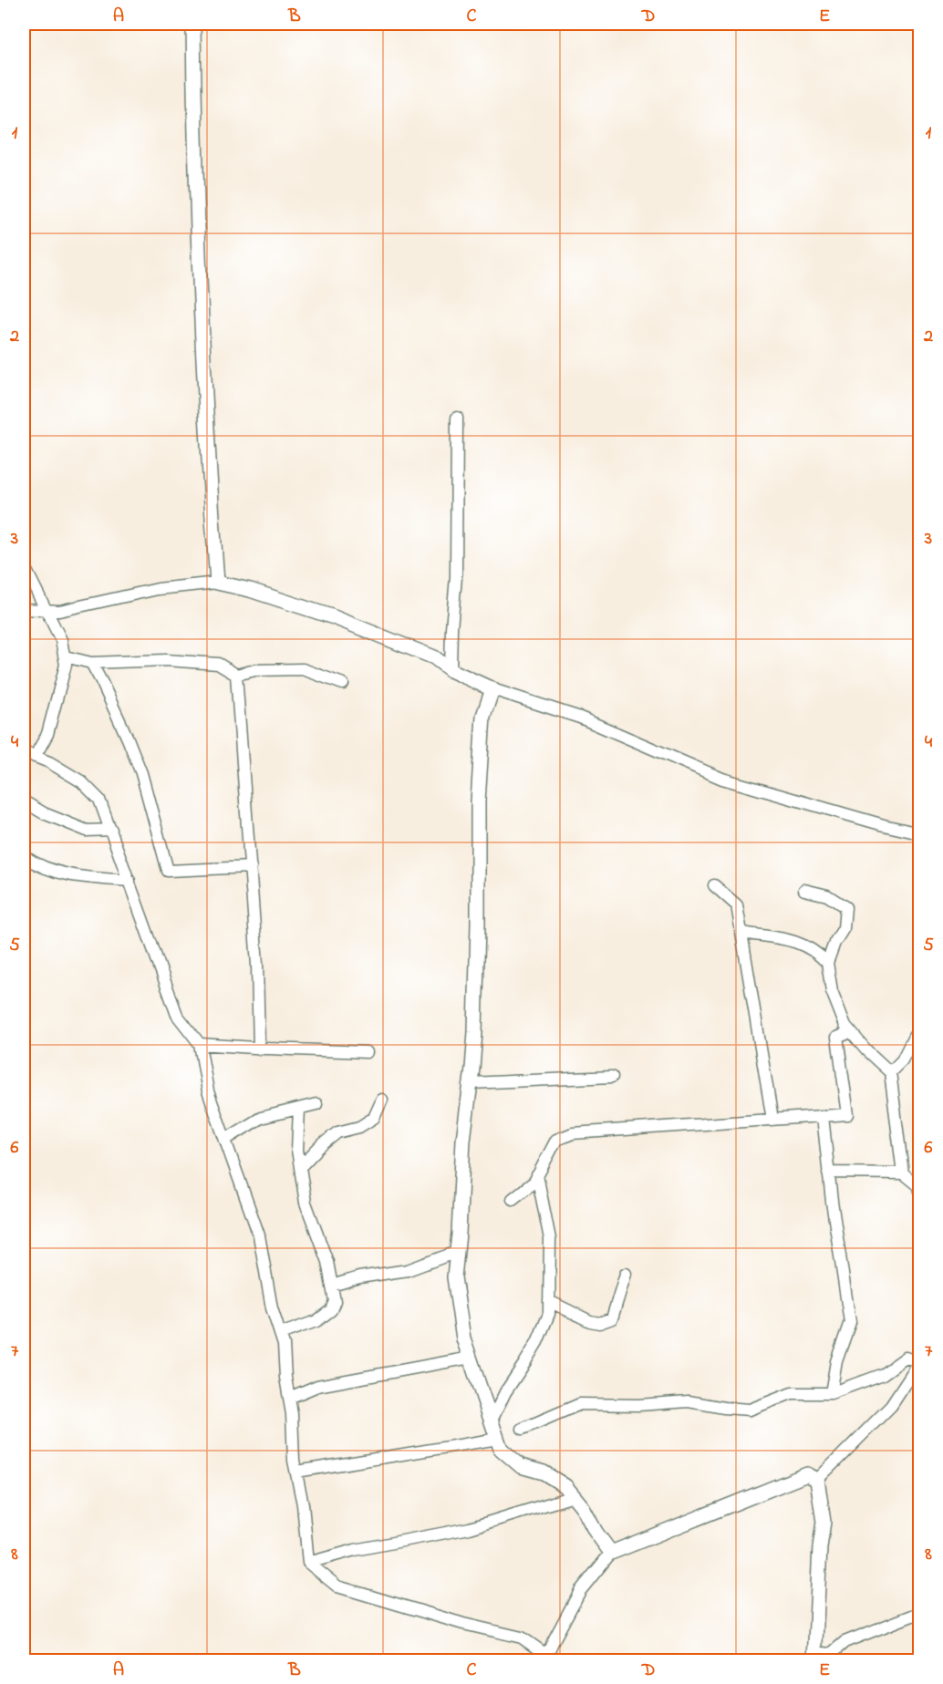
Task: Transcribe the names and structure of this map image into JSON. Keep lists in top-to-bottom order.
{
  "grid": {
    "columns": [
      "A",
      "B",
      "C",
      "D",
      "E"
    ],
    "rows": [
      "1",
      "2",
      "3",
      "4",
      "5",
      "6",
      "7",
      "8"
    ]
  }
}
